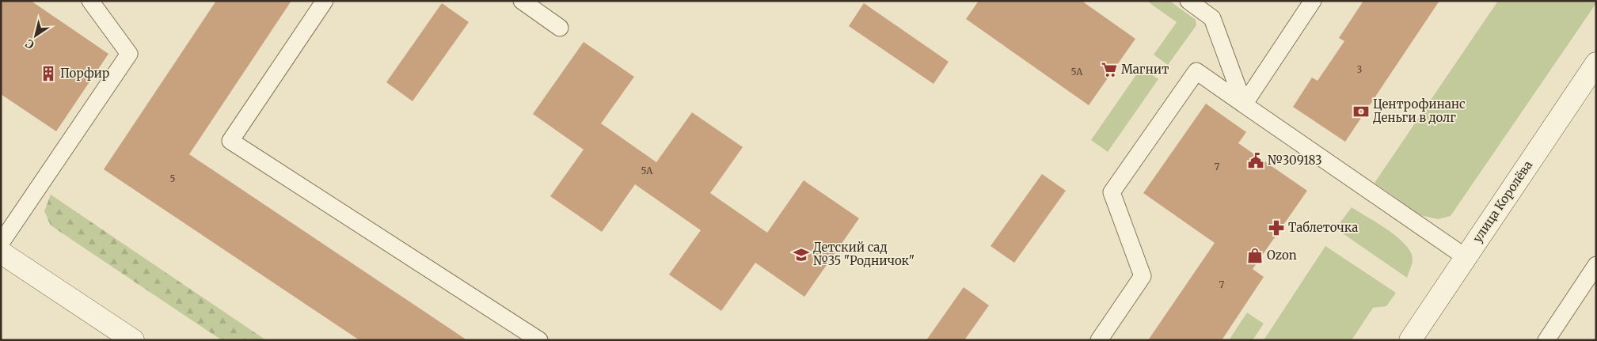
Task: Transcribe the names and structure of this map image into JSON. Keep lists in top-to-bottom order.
{
  "streets": {
    "main road": ["улица Королёва"]
  },
  "places": {
    "supermarket": ["Магнит"],
    "building": ["Порфир"],
    "bank": ["Центрофинанс Деньги в долг"],
    "public building": ["№309183"],
    "pharmacy": ["Таблеточка"],
    "school or university": ["Детский сад №35 \"Родничок\""],
    "shop": ["Ozon"]
  },
  "house_numbers": [
    "3",
    "5А",
    "7",
    "5А",
    "5",
    "7"
  ],
  "north": "bottom left"
}
